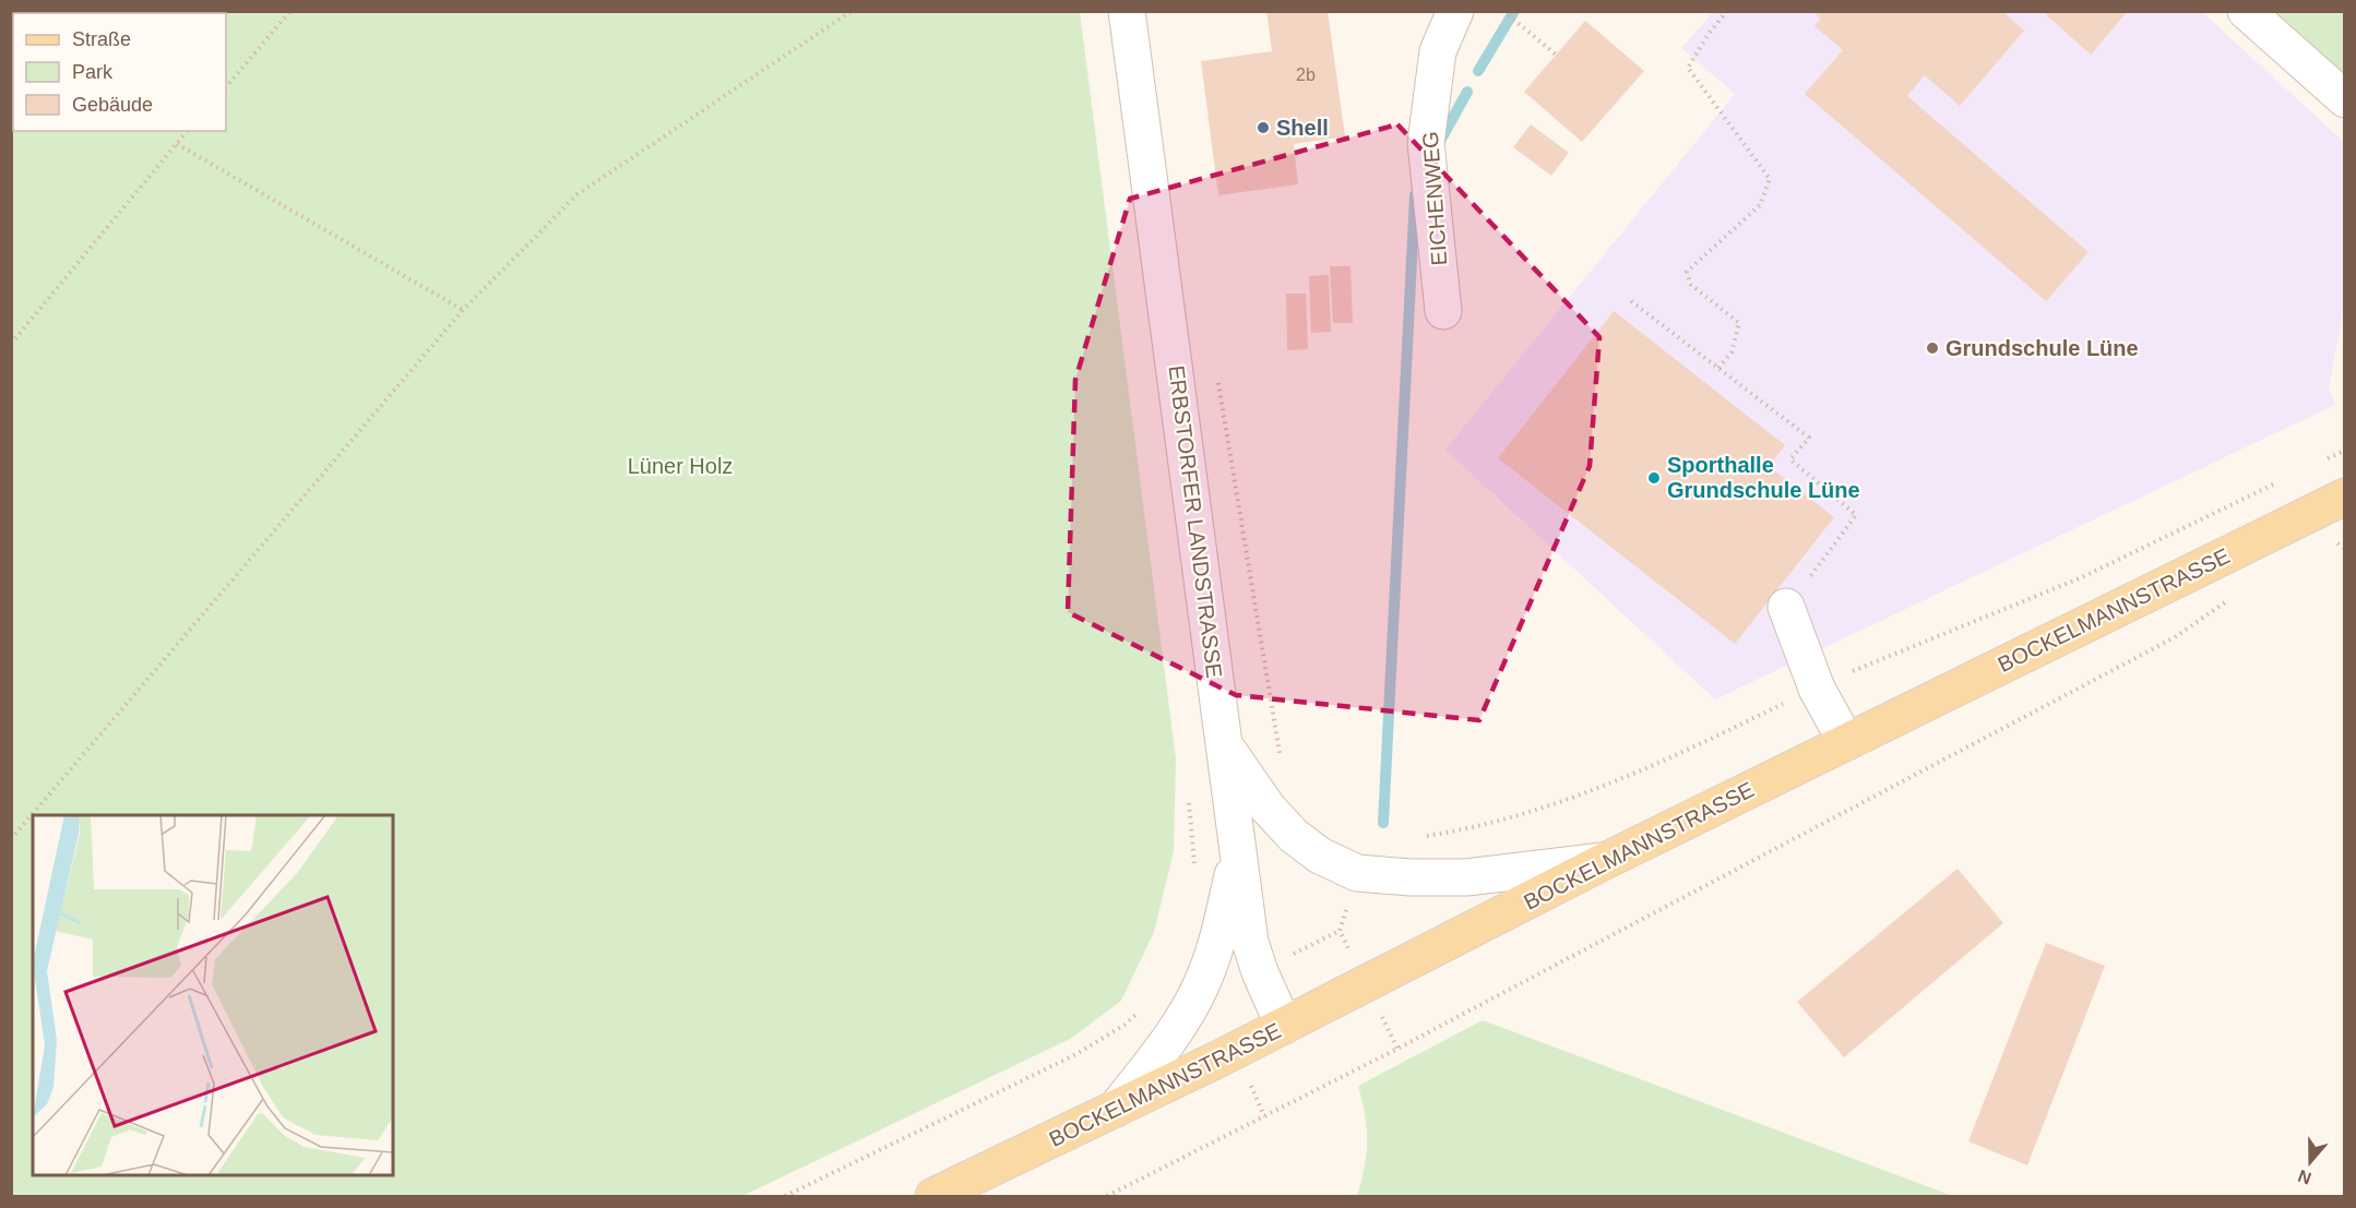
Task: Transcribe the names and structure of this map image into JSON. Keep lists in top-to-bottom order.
{
  "streets": {
    "main road": ["BOCKELMANNSTRASSE"],
    "street": ["EICHENWEG", "ERBSTORFER LANDSTRASSE"]
  },
  "crossings": [
    ["ERBSTORFER LANDSTRASSE", "BOCKELMANNSTRASSE"]
  ],
  "parks": ["Lüner Holz"],
  "places": ["Shell", "Grundschule Lüne", "Sporthalle Grundschule Lüne"],
  "house_numbers": ["2b"],
  "legend": ["Straße", "Park", "Gebäude"],
  "north": "bottom"
}
